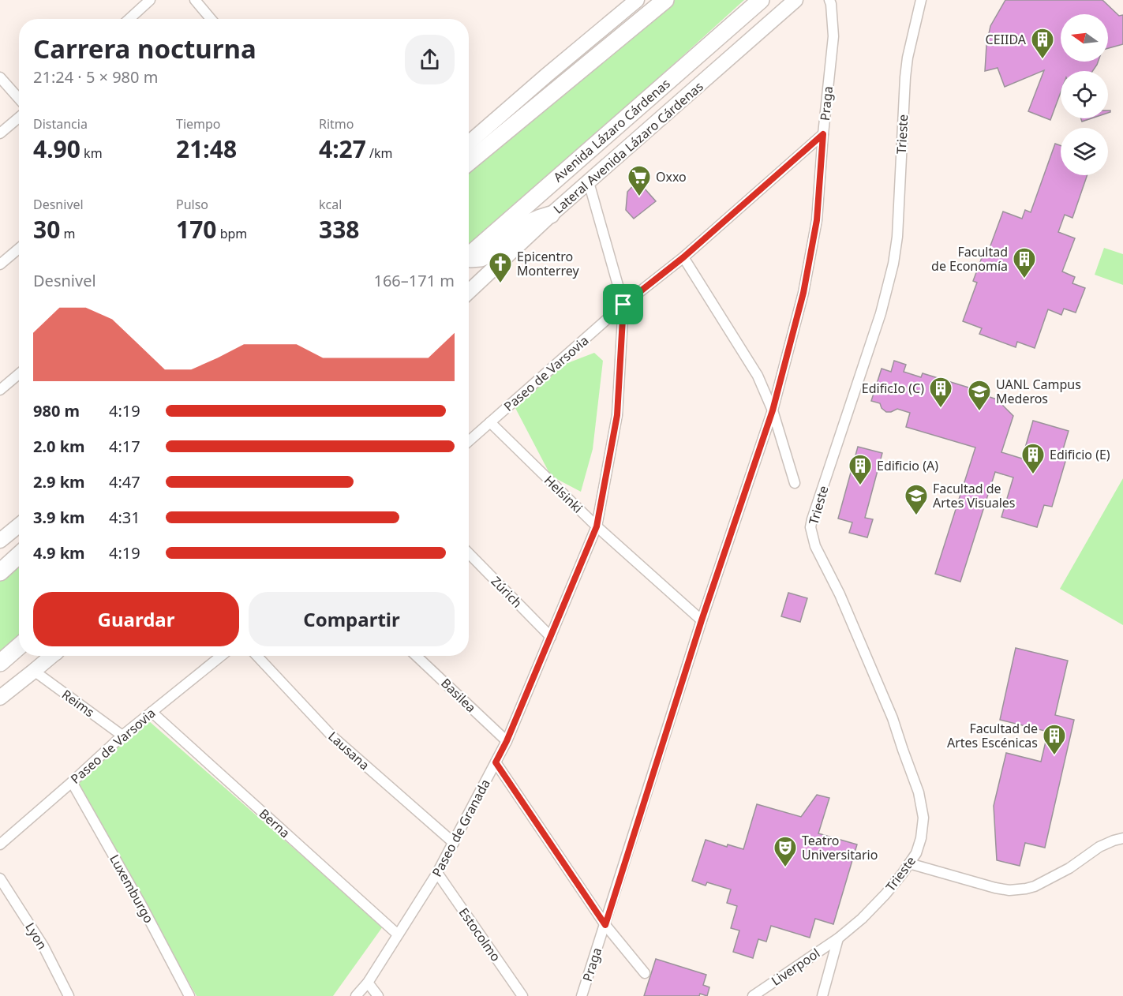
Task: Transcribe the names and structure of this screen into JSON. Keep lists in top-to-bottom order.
{
  "streets": {
    "highway": ["Avenida Lázaro Cárdenas"],
    "main road": ["Lateral Avenida Lázaro Cárdenas"],
    "street": [
      "Praga",
      "Trieste",
      "Paseo de Varsovia",
      "Helsinki",
      "Zúrich",
      "Basilea",
      "Reims",
      "Lausana",
      "Berna",
      "Paseo de Granada",
      "Luxemburgo",
      "Estocolmo",
      "Lyon",
      "Liverpool"
    ]
  },
  "crossings": [
    ["Praga", "Paseo de Varsovia"],
    ["Praga", "Helsinki"],
    ["Trieste", "Liverpool"],
    ["Lateral Avenida Lázaro Cárdenas", "Paseo de Granada"],
    ["Paseo de Varsovia", "Helsinki"],
    ["Paseo de Varsovia", "Reims"],
    ["Paseo de Varsovia", "Berna"],
    ["Paseo de Varsovia", "Paseo de Granada"],
    ["Paseo de Varsovia", "Luxemburgo"],
    ["Helsinki", "Paseo de Granada"],
    ["Zúrich", "Paseo de Granada"],
    ["Basilea", "Paseo de Granada"],
    ["Lausana", "Paseo de Granada"],
    ["Berna", "Paseo de Granada"],
    ["Paseo de Granada", "Estocolmo"]
  ],
  "places": {
    "building": [
      "CEIIDA",
      "Facultad de Economía",
      "EdificIo (C)",
      "Edificio (E)",
      "Edificio (A)",
      "Facultad de Artes Escénicas"
    ],
    "supermarket": ["Oxxo"],
    "church": ["Epicentro Monterrey"],
    "school or university": ["UANL Campus Mederos", "Facultad de Artes Visuales"],
    "theatre": ["Teatro Universitario"]
  },
  "north": "left",
  "page": {
    "heading": ["Carrera nocturna", "21:24 · 5 × 980 m"],
    "stats": [
      ["Distancia", "4.90 km"],
      ["Tiempo", "21:48"],
      ["Ritmo", "4:27 /km"],
      ["Desnivel", "30 m"],
      ["Pulso", "170 bpm"],
      ["kcal", "338"]
    ],
    "chart": ["Desnivel", "166–171 m"],
    "list": [
      {
        "name": "980 m",
        "note": "4:19"
      },
      {
        "name": "2.0 km",
        "note": "4:17"
      },
      {
        "name": "2.9 km",
        "note": "4:47"
      },
      {
        "name": "3.9 km",
        "note": "4:31"
      },
      {
        "name": "4.9 km",
        "note": "4:19"
      }
    ],
    "buttons": ["Guardar", "Compartir"]
  }
}
